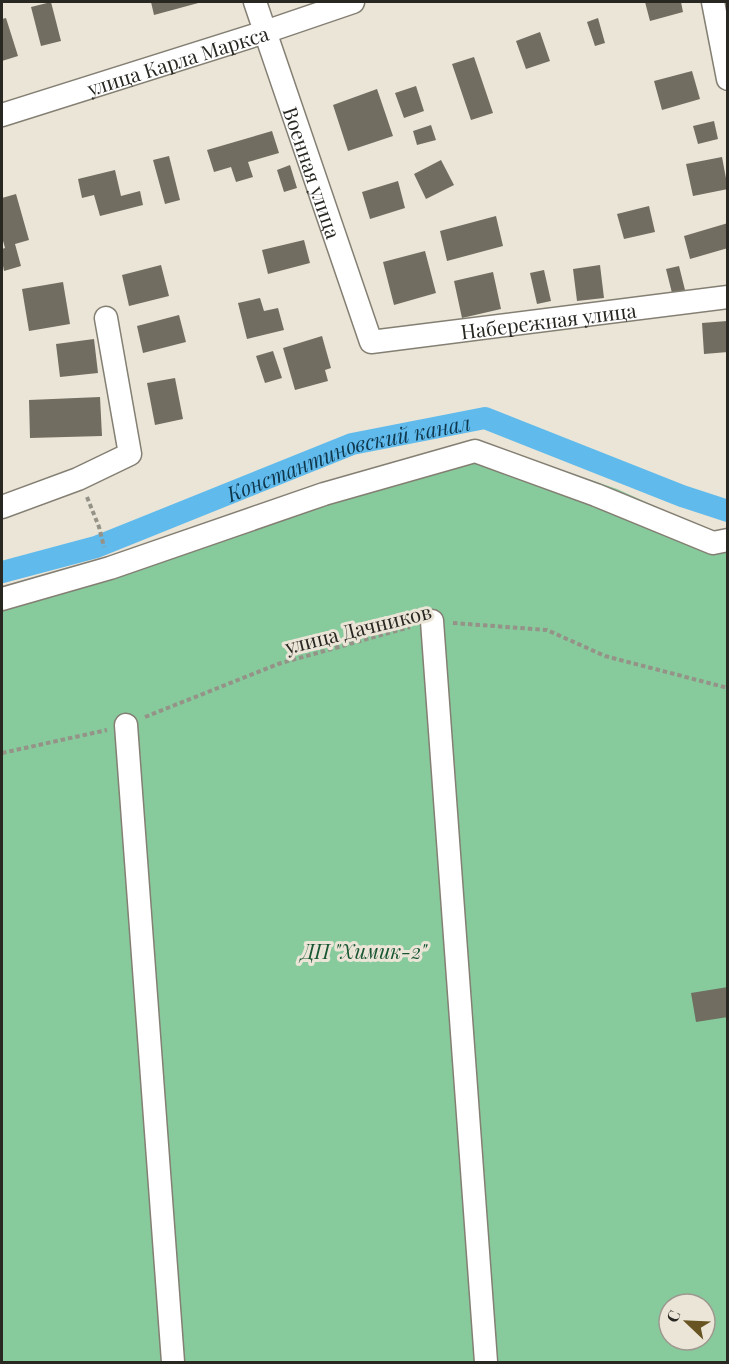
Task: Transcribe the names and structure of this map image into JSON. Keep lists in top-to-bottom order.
{
  "streets": {
    "street": ["улица Карла Маркса", "Военная улица", "Набережная улица"],
    "path": ["улица Дачников"]
  },
  "crossings": [
    ["улица Карла Маркса", "Военная улица"],
    ["Военная улица", "Набережная улица"]
  ],
  "water": ["Константиновский канал"],
  "parks": ["ДП \"Химик-2\""],
  "north": "top left"
}
